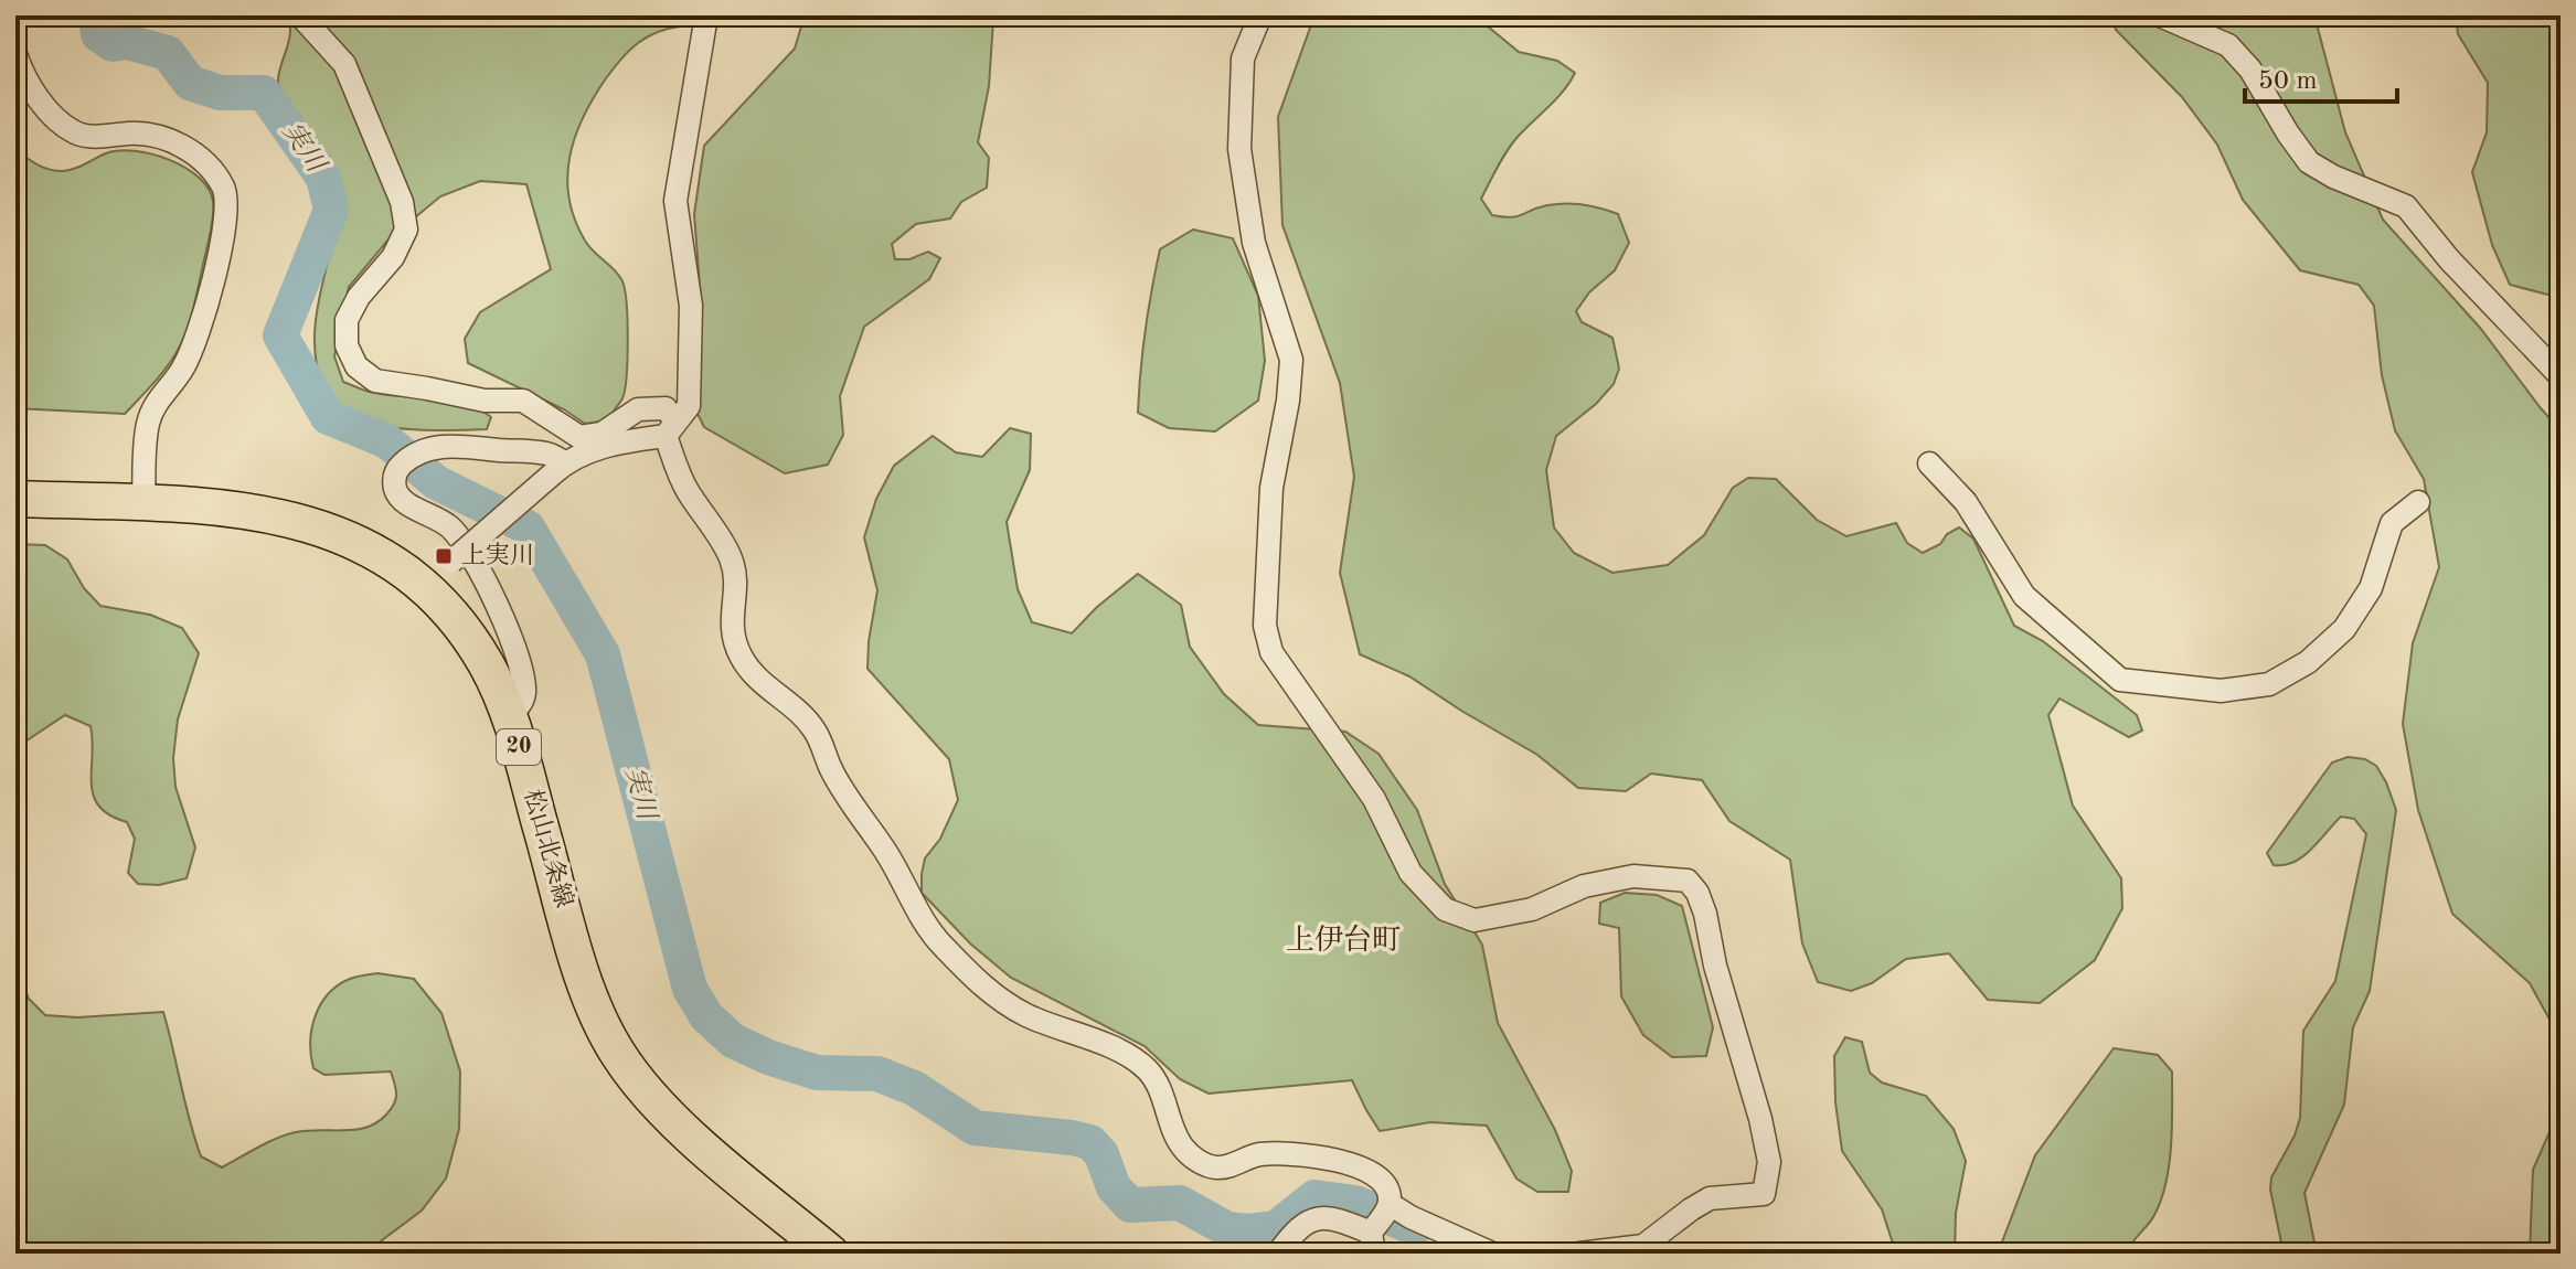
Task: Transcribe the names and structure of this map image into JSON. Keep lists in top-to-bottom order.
{
  "streets": {
    "main road": ["20", "松山北条線"]
  },
  "districts": ["上伊台町"],
  "water": ["実川"],
  "places": {
    "transit": ["上実川"]
  },
  "scale_bar": "50 m"
}
